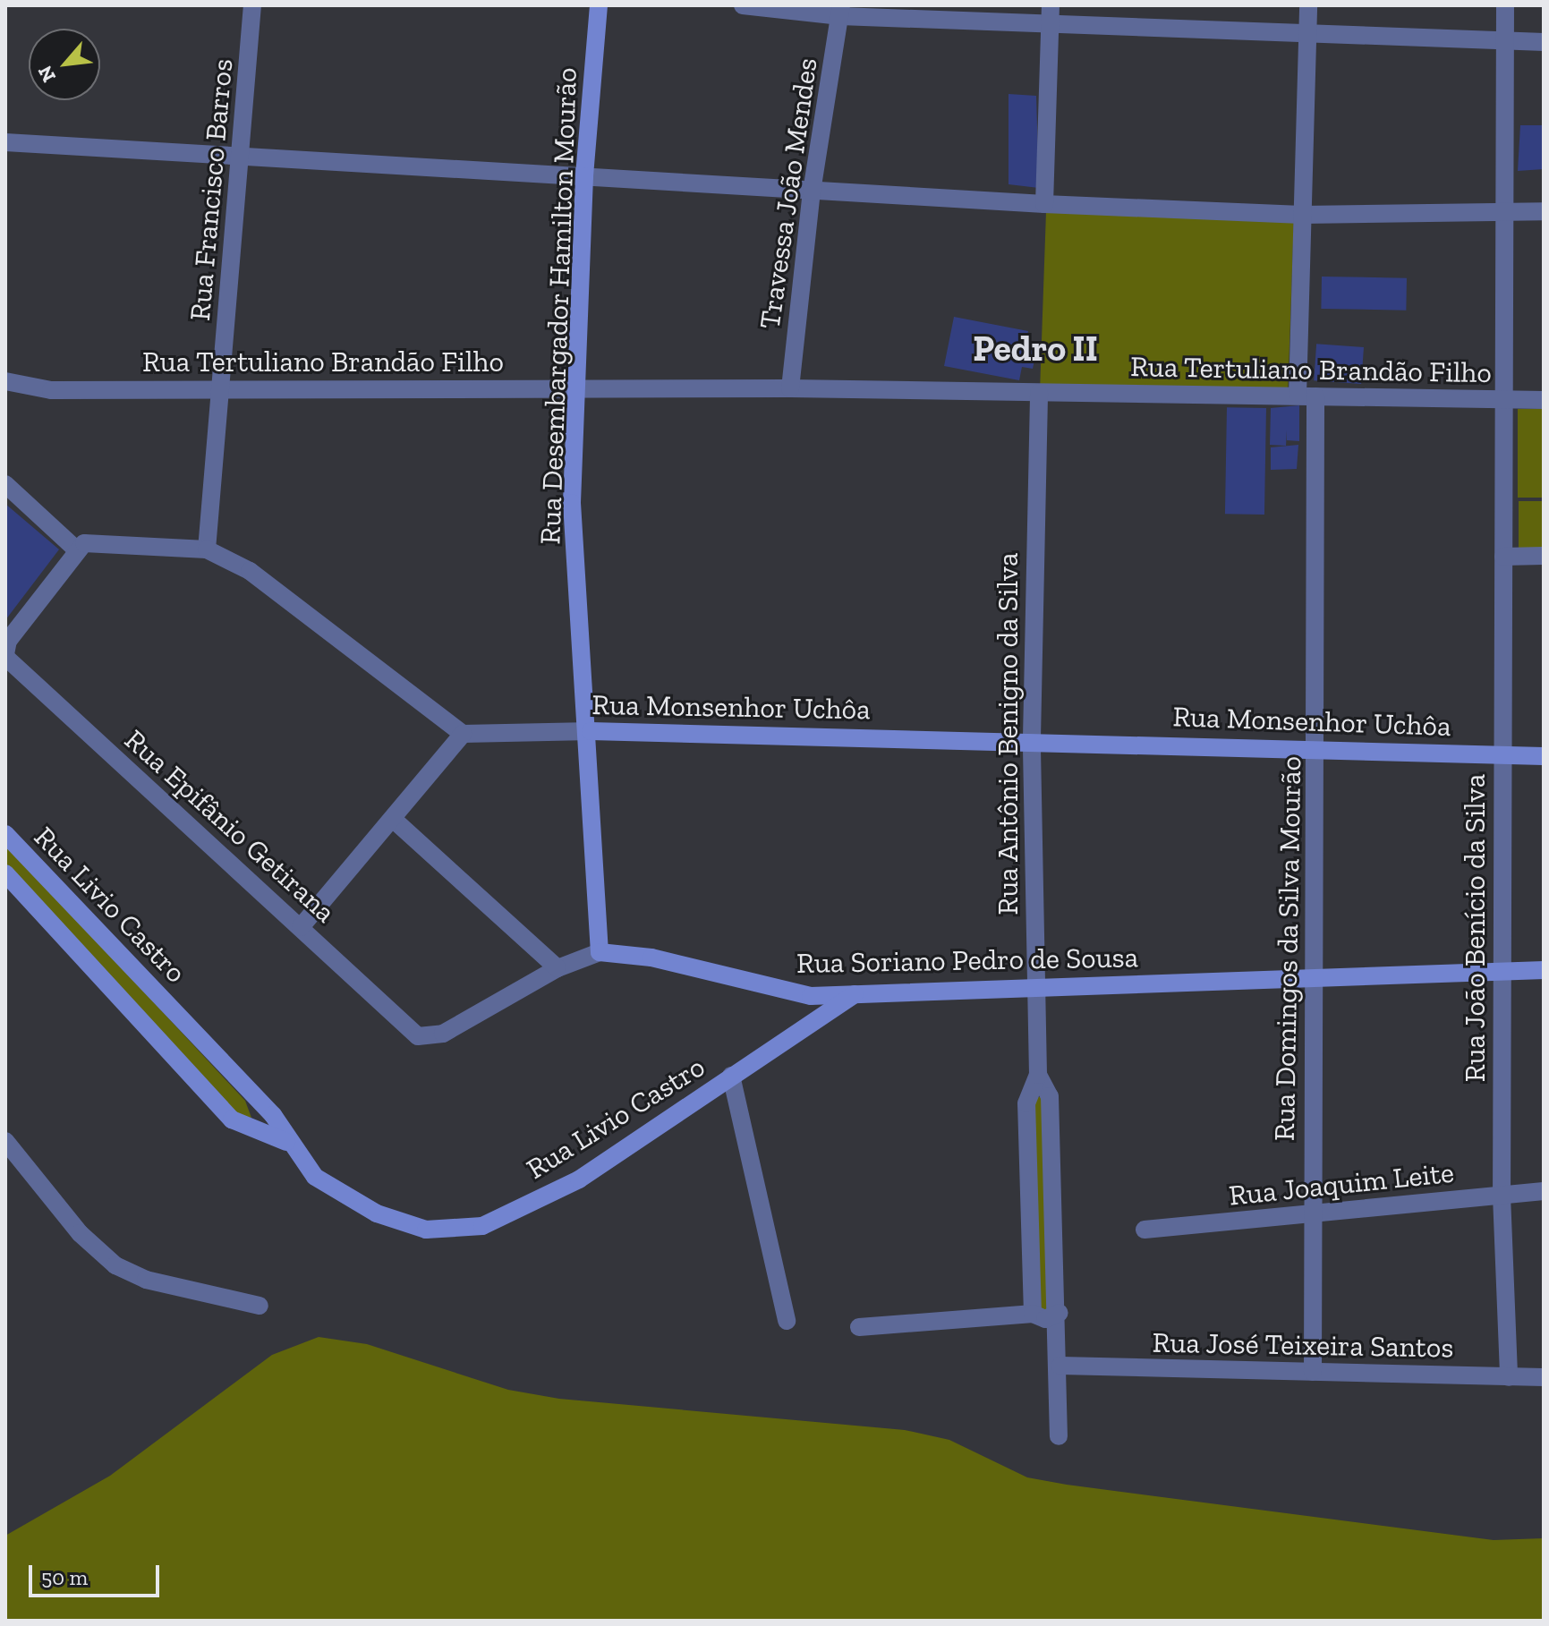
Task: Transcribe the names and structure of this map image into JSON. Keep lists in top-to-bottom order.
{
  "streets": {
    "street": [
      "Rua Francisco Barros",
      "Travessa João Mendes",
      "Rua Desembargador Hamilton Mourão",
      "Rua Tertuliano Brandão Filho",
      "Rua Monsenhor Uchôa",
      "Rua Antônio Benigno da Silva",
      "Rua Epifânio Getirana",
      "Rua Livio Castro",
      "Rua João Benício da Silva",
      "Rua Domingos da Silva Mourão",
      "Rua Soriano Pedro de Sousa",
      "Rua Joaquim Leite",
      "Rua José Teixeira Santos"
    ]
  },
  "crossings": [
    ["Rua Francisco Barros", "Rua Tertuliano Brandão Filho"],
    ["Travessa João Mendes", "Rua Tertuliano Brandão Filho"],
    ["Rua Desembargador Hamilton Mourão", "Rua Tertuliano Brandão Filho"],
    ["Rua Desembargador Hamilton Mourão", "Rua Monsenhor Uchôa"],
    ["Rua Desembargador Hamilton Mourão", "Rua Soriano Pedro de Sousa"],
    ["Rua Tertuliano Brandão Filho", "Rua Antônio Benigno da Silva"],
    ["Rua Tertuliano Brandão Filho", "Rua João Benício da Silva"],
    ["Rua Tertuliano Brandão Filho", "Rua Domingos da Silva Mourão"],
    ["Rua Monsenhor Uchôa", "Rua Antônio Benigno da Silva"],
    ["Rua Monsenhor Uchôa", "Rua João Benício da Silva"],
    ["Rua Monsenhor Uchôa", "Rua Domingos da Silva Mourão"],
    ["Rua Antônio Benigno da Silva", "Rua Soriano Pedro de Sousa"],
    ["Rua Antônio Benigno da Silva", "Rua José Teixeira Santos"],
    ["Rua Epifânio Getirana", "Rua Soriano Pedro de Sousa"],
    ["Rua Livio Castro", "Rua Soriano Pedro de Sousa"],
    ["Rua João Benício da Silva", "Rua Soriano Pedro de Sousa"],
    ["Rua João Benício da Silva", "Rua Joaquim Leite"],
    ["Rua João Benício da Silva", "Rua José Teixeira Santos"],
    ["Rua Domingos da Silva Mourão", "Rua Soriano Pedro de Sousa"],
    ["Rua Domingos da Silva Mourão", "Rua Joaquim Leite"],
    ["Rua Domingos da Silva Mourão", "Rua José Teixeira Santos"]
  ],
  "districts": ["Pedro II"],
  "scale_bar": "50 m",
  "north": "bottom left"
}
